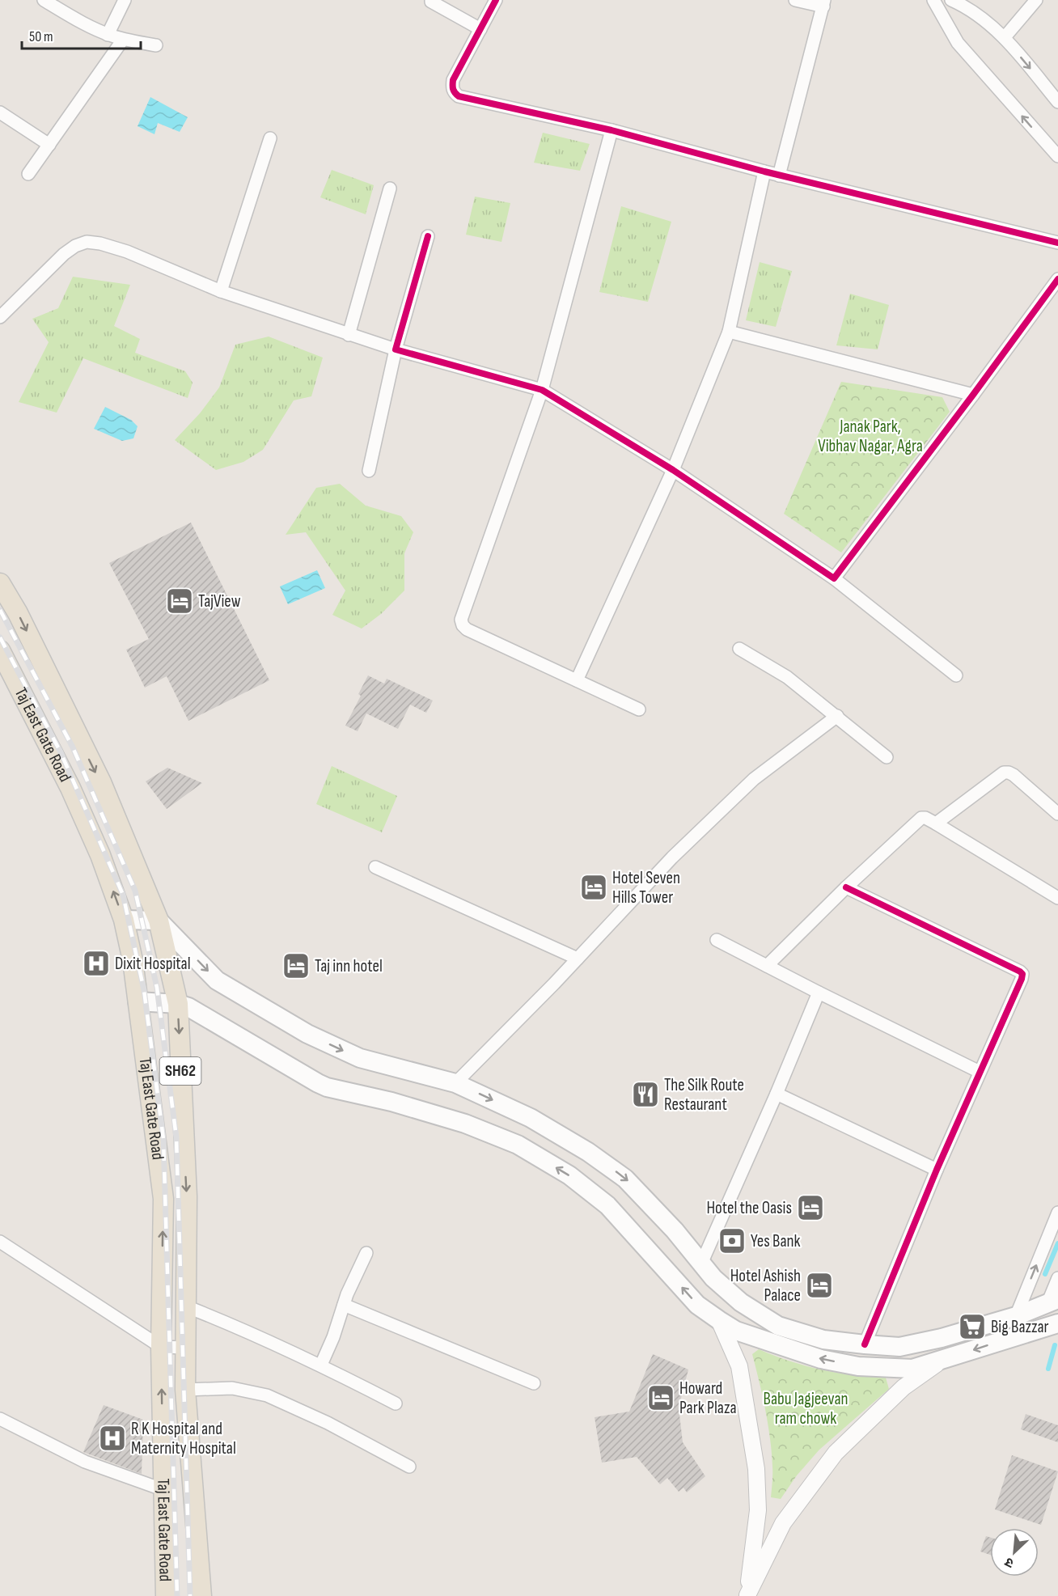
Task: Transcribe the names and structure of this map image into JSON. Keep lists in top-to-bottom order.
{
  "streets": {
    "main road": ["Taj East Gate Road", "SH62"]
  },
  "parks": ["Janak Park, Vibhav Nagar, Agra", "Babu Jagjeevan ram chowk"],
  "places": {
    "hotel": [
      "TajView",
      "Hotel Seven Hills Tower",
      "Taj inn hotel",
      "Hotel the Oasis",
      "Hotel Ashish Palace",
      "Howard Park Plaza"
    ],
    "hospital": ["Dixit Hospital", "R K Hospital and Maternity Hospital"],
    "restaurant": ["The Silk Route Restaurant"],
    "bank": ["Yes Bank"],
    "supermarket": ["Big Bazzar"]
  },
  "scale_bar": "50 m",
  "north": "bottom left"
}
